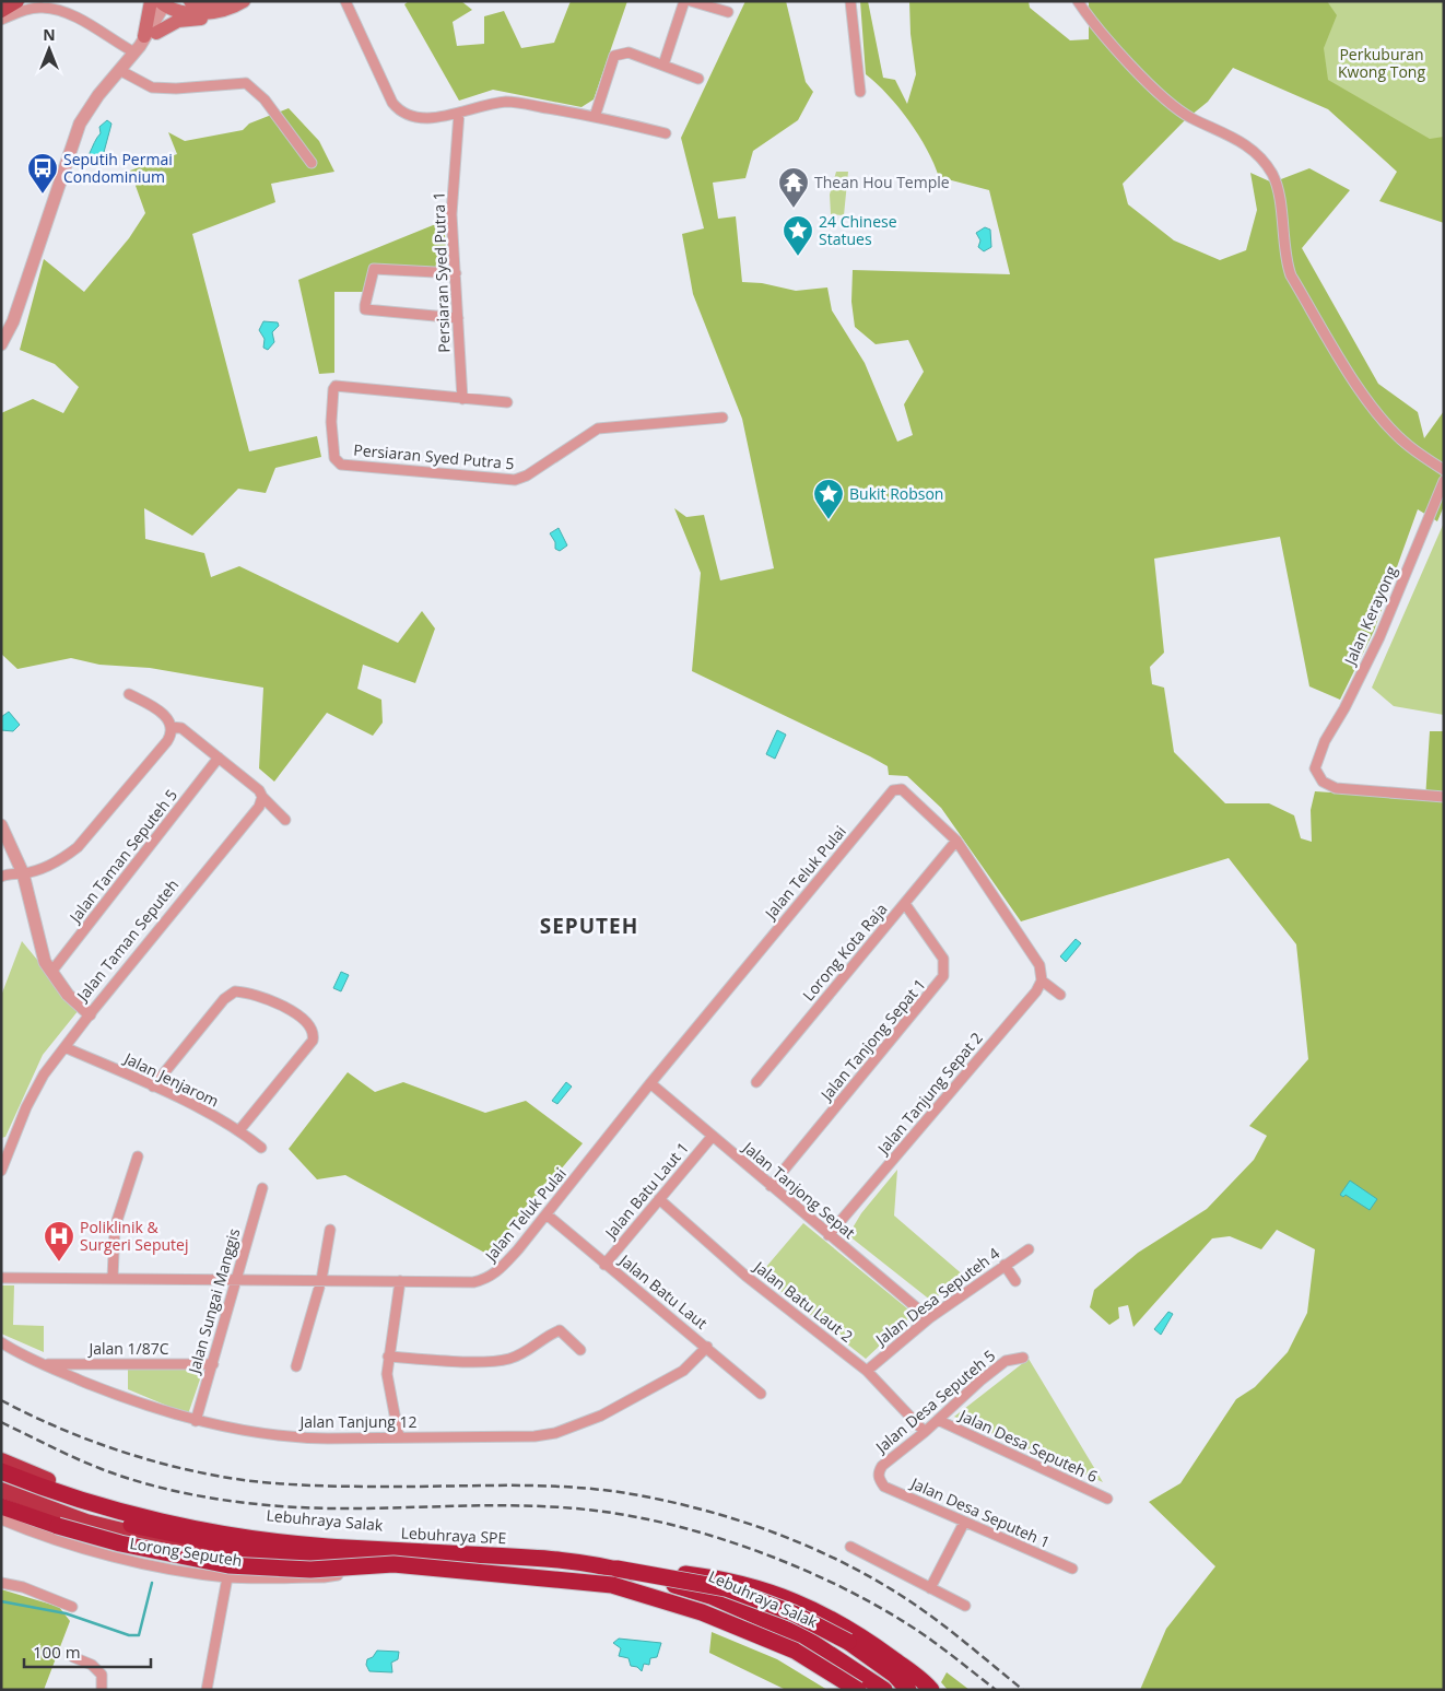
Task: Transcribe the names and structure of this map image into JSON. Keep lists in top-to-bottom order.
{
  "streets": {
    "highway": ["Lebuhraya Salak", "Lebuhraya SPE"],
    "street": [
      "Persiaran Syed Putra 1",
      "Persiaran Syed Putra 5",
      "Jalan Kerayong",
      "Jalan Taman Seputeh 5",
      "Jalan Teluk Pulai",
      "Jalan Taman Seputeh",
      "Lorong Kota Raja",
      "Jalan Tanjong Sepat 1",
      "Jalan Jenjarom",
      "Jalan Tanjung Sepat 2",
      "Jalan Batu Laut 1",
      "Jalan Tanjong Sepat",
      "Jalan Batu Laut",
      "Jalan Desa Seputeh 4",
      "Jalan Sungai Manggis",
      "Jalan Batu Laut 2",
      "Jalan 1/87C",
      "Jalan Desa Seputeh 5",
      "Jalan Tanjung 12",
      "Jalan Desa Seputeh 6",
      "Jalan Desa Seputeh 1",
      "Lorong Seputeh"
    ]
  },
  "crossings": [
    ["Persiaran Syed Putra 1", "Persiaran Syed Putra 5"],
    ["Jalan Taman Seputeh 5", "Jalan Taman Seputeh"],
    ["Jalan Teluk Pulai", "Lorong Kota Raja"],
    ["Jalan Teluk Pulai", "Jalan Tanjong Sepat"],
    ["Jalan Teluk Pulai", "Jalan Batu Laut"],
    ["Jalan Teluk Pulai", "Jalan Sungai Manggis"],
    ["Lorong Kota Raja", "Jalan Tanjong Sepat 1"],
    ["Jalan Tanjong Sepat 1", "Jalan Tanjong Sepat"],
    ["Jalan Tanjung Sepat 2", "Jalan Tanjong Sepat"],
    ["Jalan Batu Laut 1", "Jalan Tanjong Sepat"],
    ["Jalan Batu Laut 1", "Jalan Batu Laut"],
    ["Jalan Batu Laut 1", "Jalan Batu Laut 2"],
    ["Jalan Tanjong Sepat", "Jalan Desa Seputeh 4"],
    ["Jalan Batu Laut", "Jalan Tanjung 12"],
    ["Jalan Desa Seputeh 4", "Jalan Batu Laut 2"],
    ["Jalan Sungai Manggis", "Jalan 1/87C"],
    ["Jalan Sungai Manggis", "Jalan Tanjung 12"],
    ["Jalan Batu Laut 2", "Jalan Desa Seputeh 5"],
    ["Jalan 1/87C", "Jalan Tanjung 12"],
    ["Jalan Desa Seputeh 5", "Jalan Desa Seputeh 6"],
    ["Jalan Desa Seputeh 5", "Jalan Desa Seputeh 1"],
    ["Lebuhraya Salak", "Lebuhraya SPE"]
  ],
  "districts": ["SEPUTEH"],
  "parks": ["Perkuburan Kwong Tong"],
  "places": {
    "bus stop": ["Seputih Permai Condominium"],
    "temple": ["Thean Hou Temple"],
    "place": ["24 Chinese Statues", "Bukit Robson"],
    "hospital": ["Poliklinik & Surgeri Seputej"]
  },
  "scale_bar": "100 m",
  "north": "top"
}
